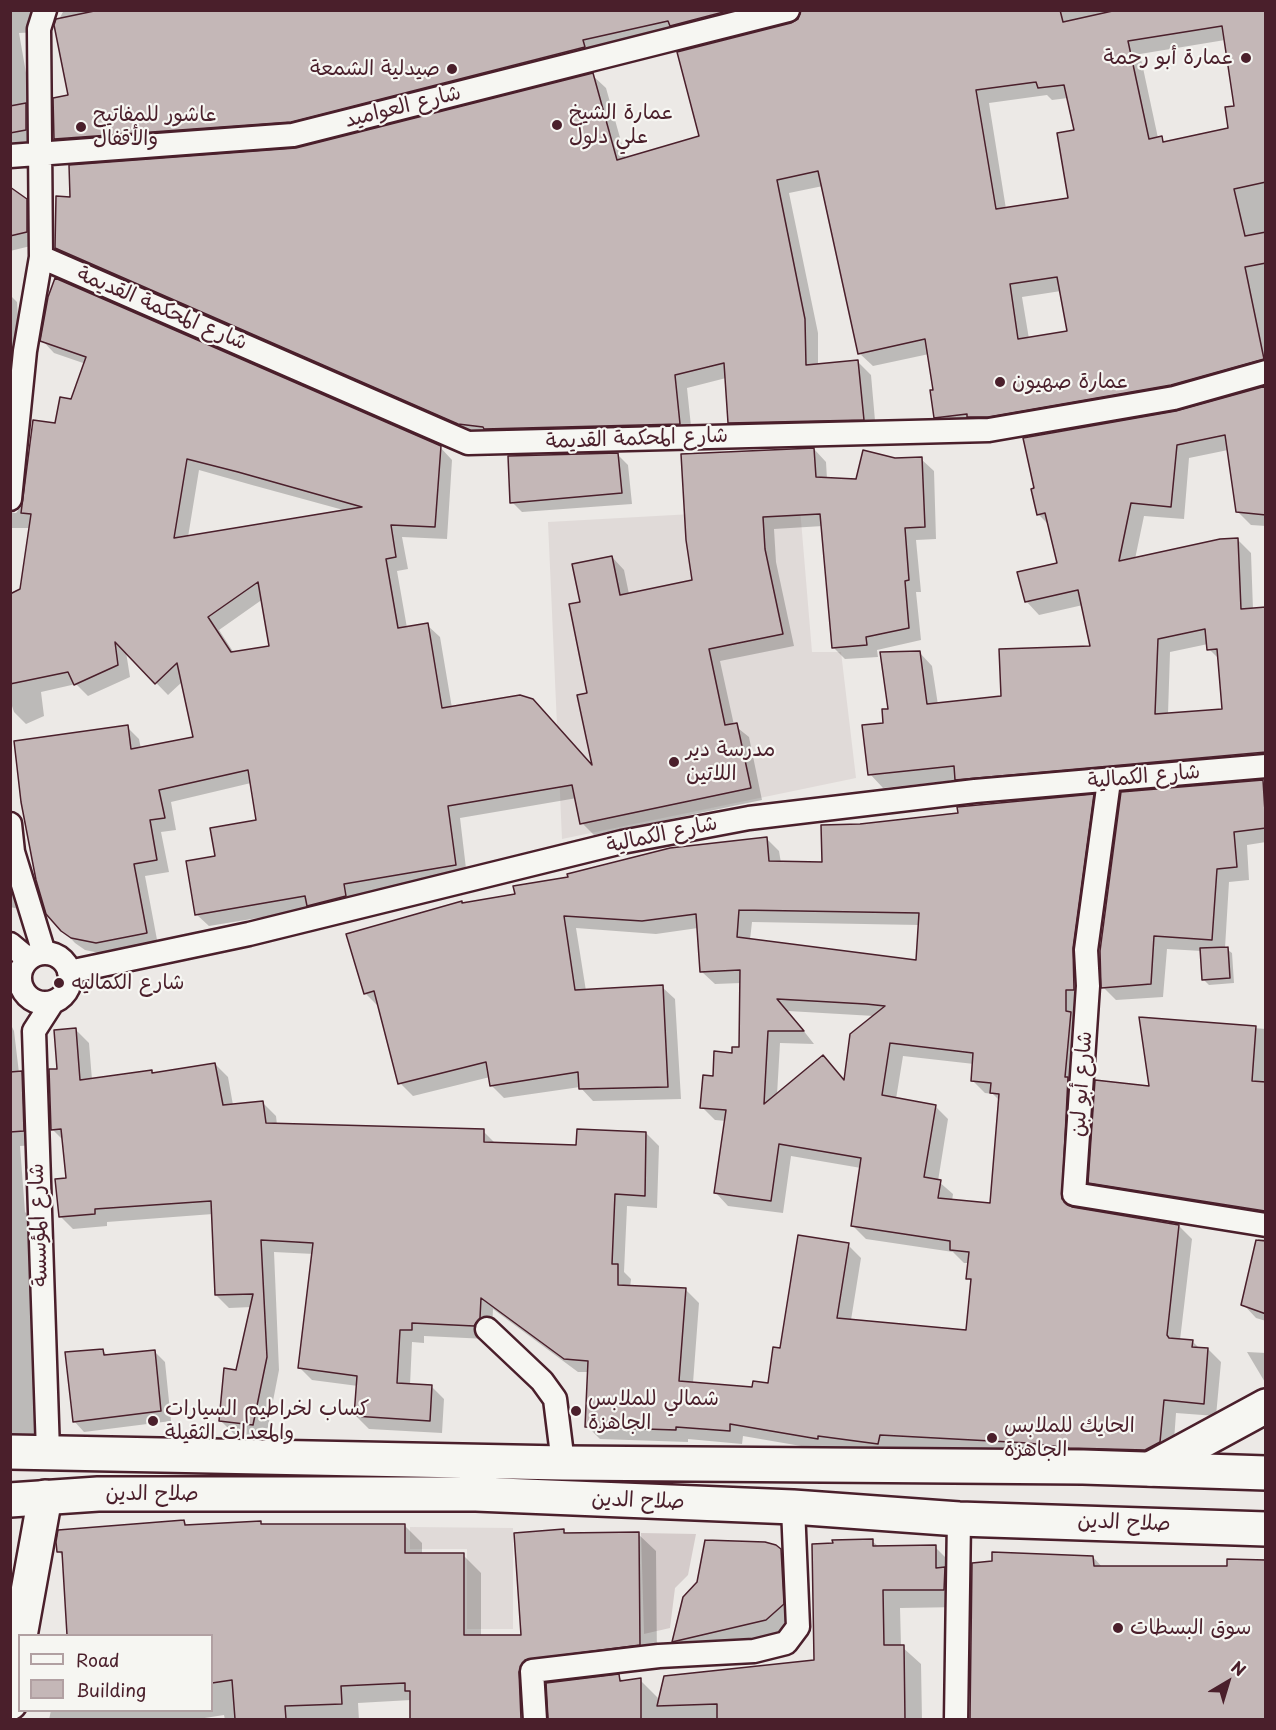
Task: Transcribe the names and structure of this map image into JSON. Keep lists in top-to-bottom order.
{
  "streets": {
    "main road": ["صلاح الدين"],
    "street": [
      "شارع العواميد",
      "شارع المحكمة القديمة",
      "شارع الكمالية",
      "شارع أبو لبن",
      "شارع المؤسسة"
    ]
  },
  "crossings": [
    ["شارع الكمالية", "شارع أبو لبن"],
    ["شارع الكمالية", "شارع المؤسسة"],
    ["شارع المؤسسة", "صلاح الدين"]
  ],
  "places": [
    "عمارة أبو رحمة",
    "صيدلية الشمعة",
    "عمارة الشيخ علي دلول",
    "عاشور للمفاتيح والأقفال",
    "عمارة صهيون",
    "مدرسة دير اللاتين",
    "شارع الكماليه",
    "شمالي للملابس الجاهزة",
    "كساب لخراطيم السيارات والمعدات الثقيلة",
    "الحايك للملابس الجاهزة",
    "سوق البسطات"
  ],
  "legend": ["Road", "Building"],
  "north": "top right"
}
